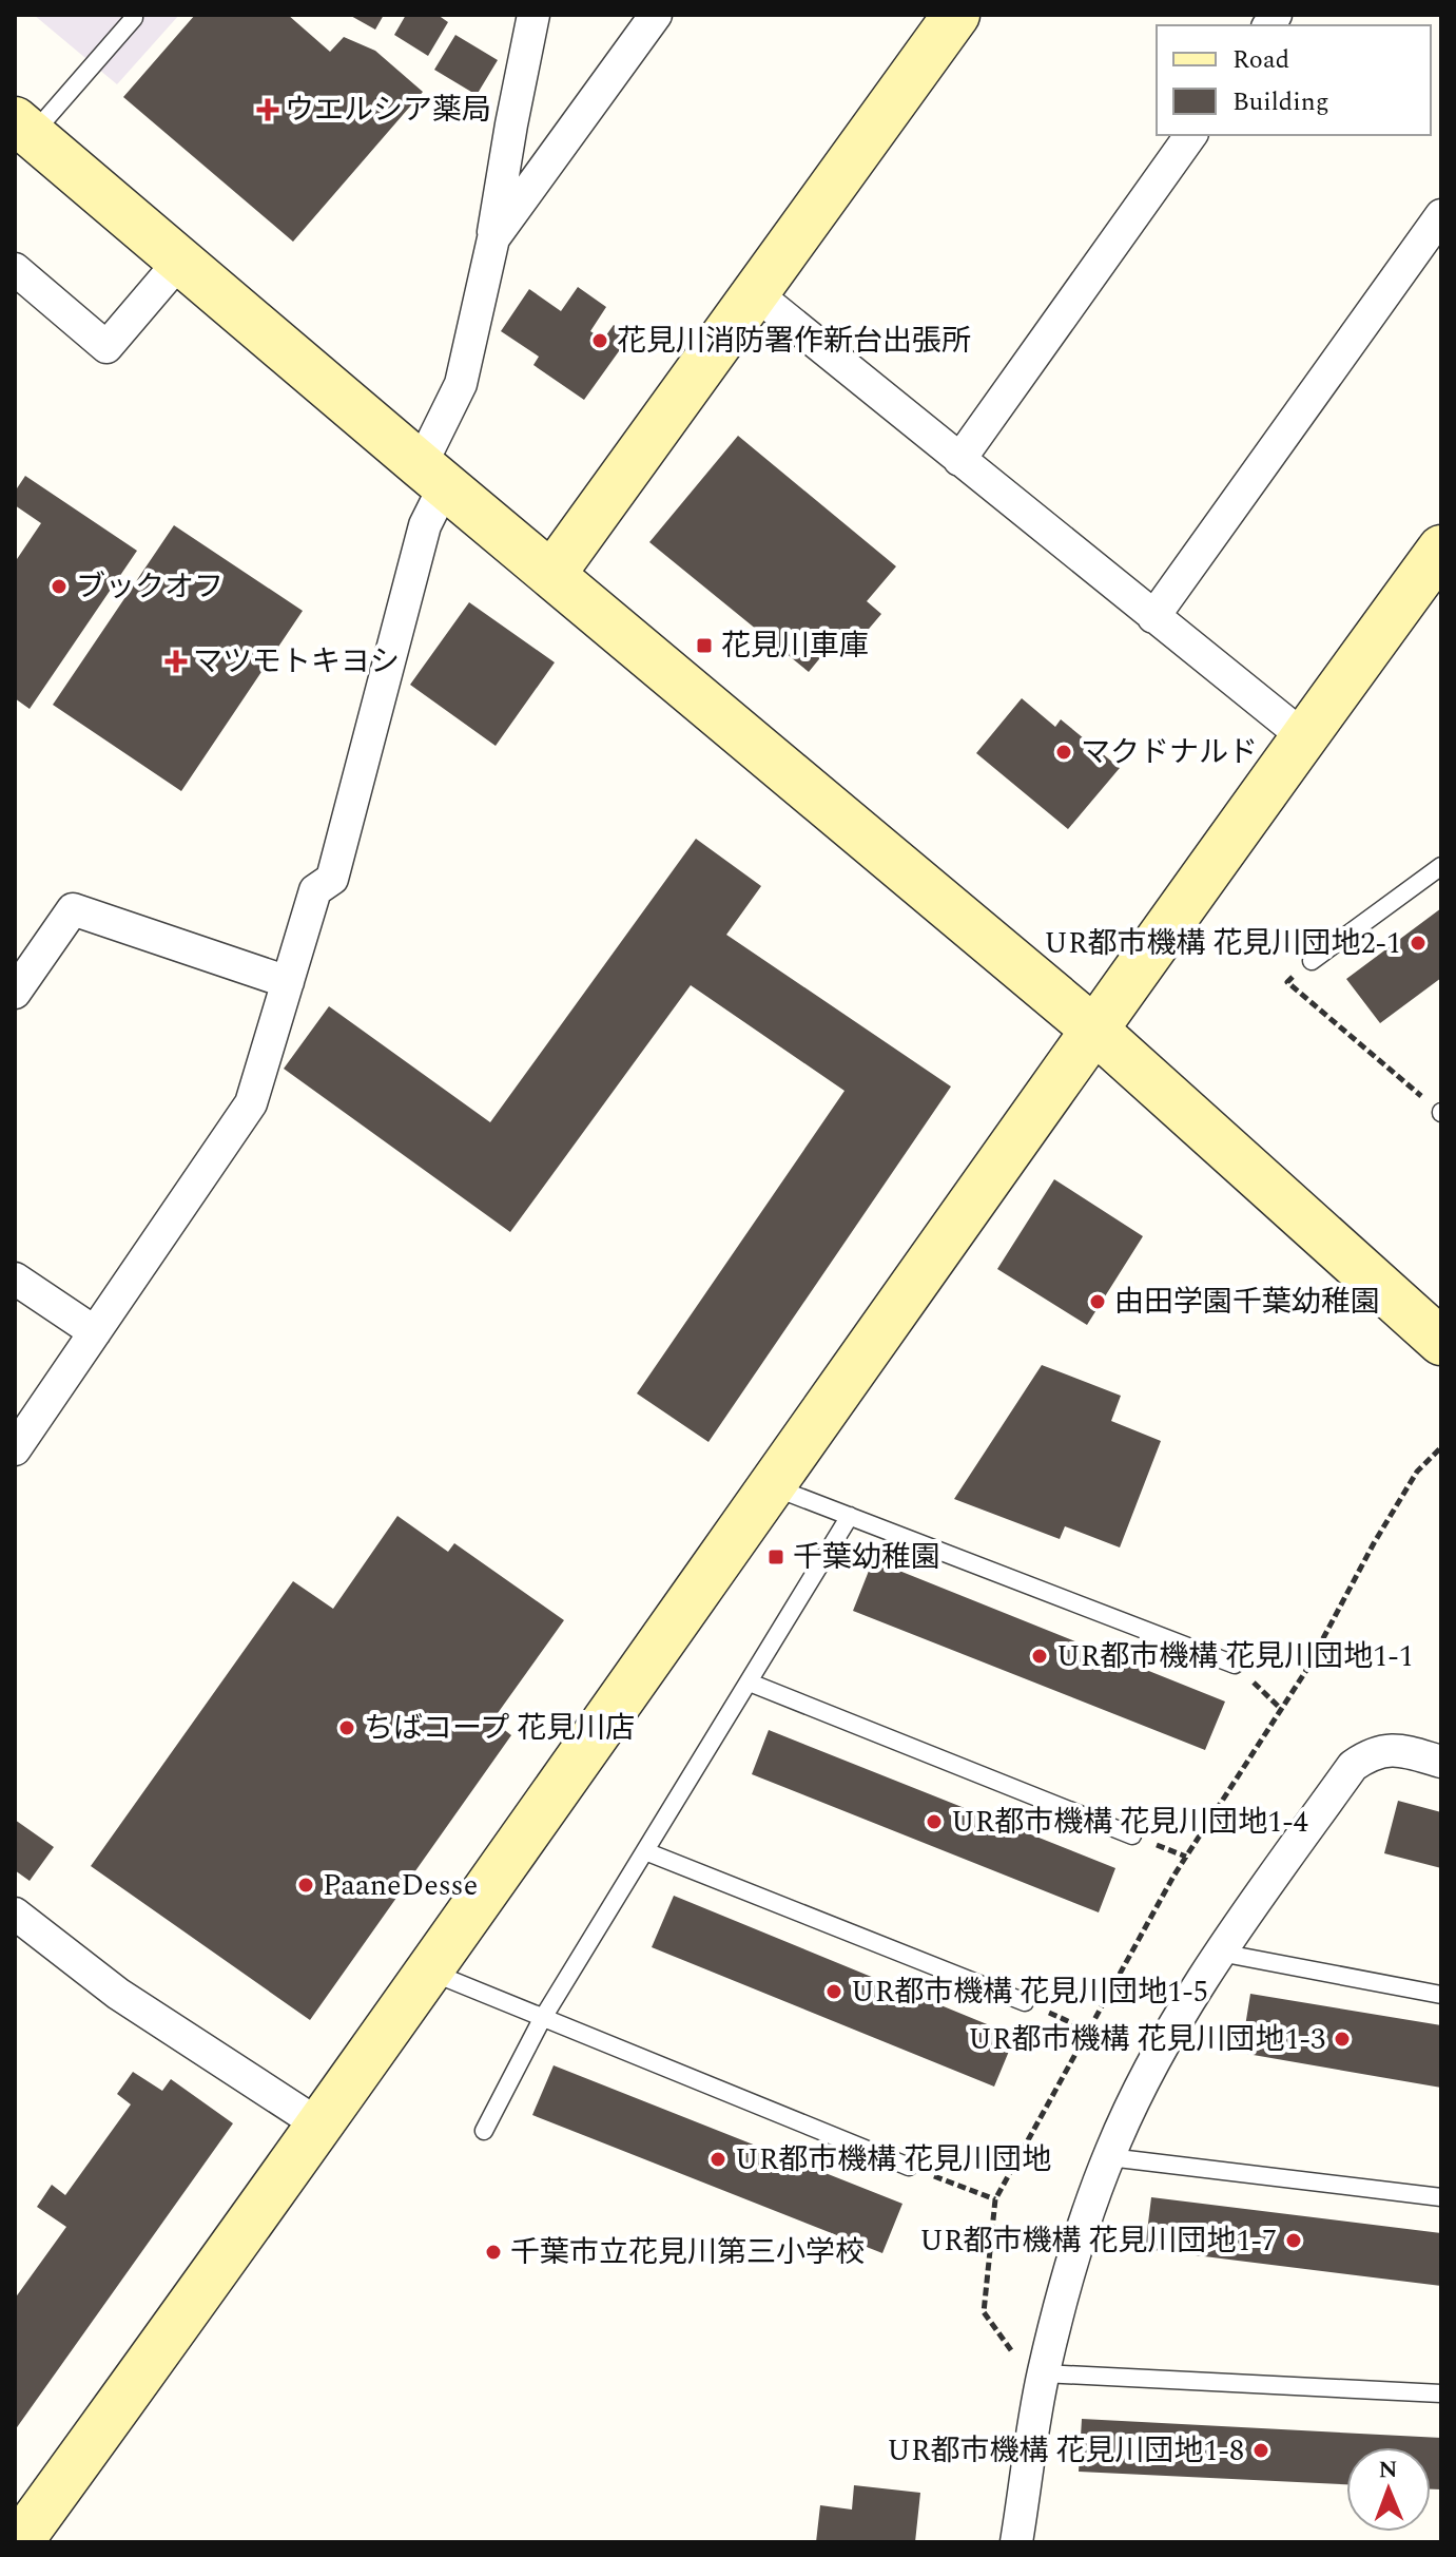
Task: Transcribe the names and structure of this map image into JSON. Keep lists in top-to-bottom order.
{
  "places": {
    "health": ["ウエルシア薬局", "マツモトキヨシ"],
    "other": [
      "花見川消防署作新台出張所",
      "ブックオフ",
      "マクドナルド",
      "UR都市機構 花見川団地2-1",
      "由田学園千葉幼稚園",
      "UR都市機構 花見川団地1-1",
      "ちばコープ 花見川店",
      "UR都市機構 花見川団地1-4",
      "PaaneDesse",
      "UR都市機構 花見川団地1-5",
      "UR都市機構 花見川団地1-3",
      "UR都市機構 花見川団地",
      "UR都市機構 花見川団地1-7",
      "千葉市立花見川第三小学校",
      "UR都市機構 花見川団地1-8"
    ],
    "transit": ["花見川車庫", "千葉幼稚園"]
  },
  "legend": ["Road", "Building"],
  "north": "top"
}
